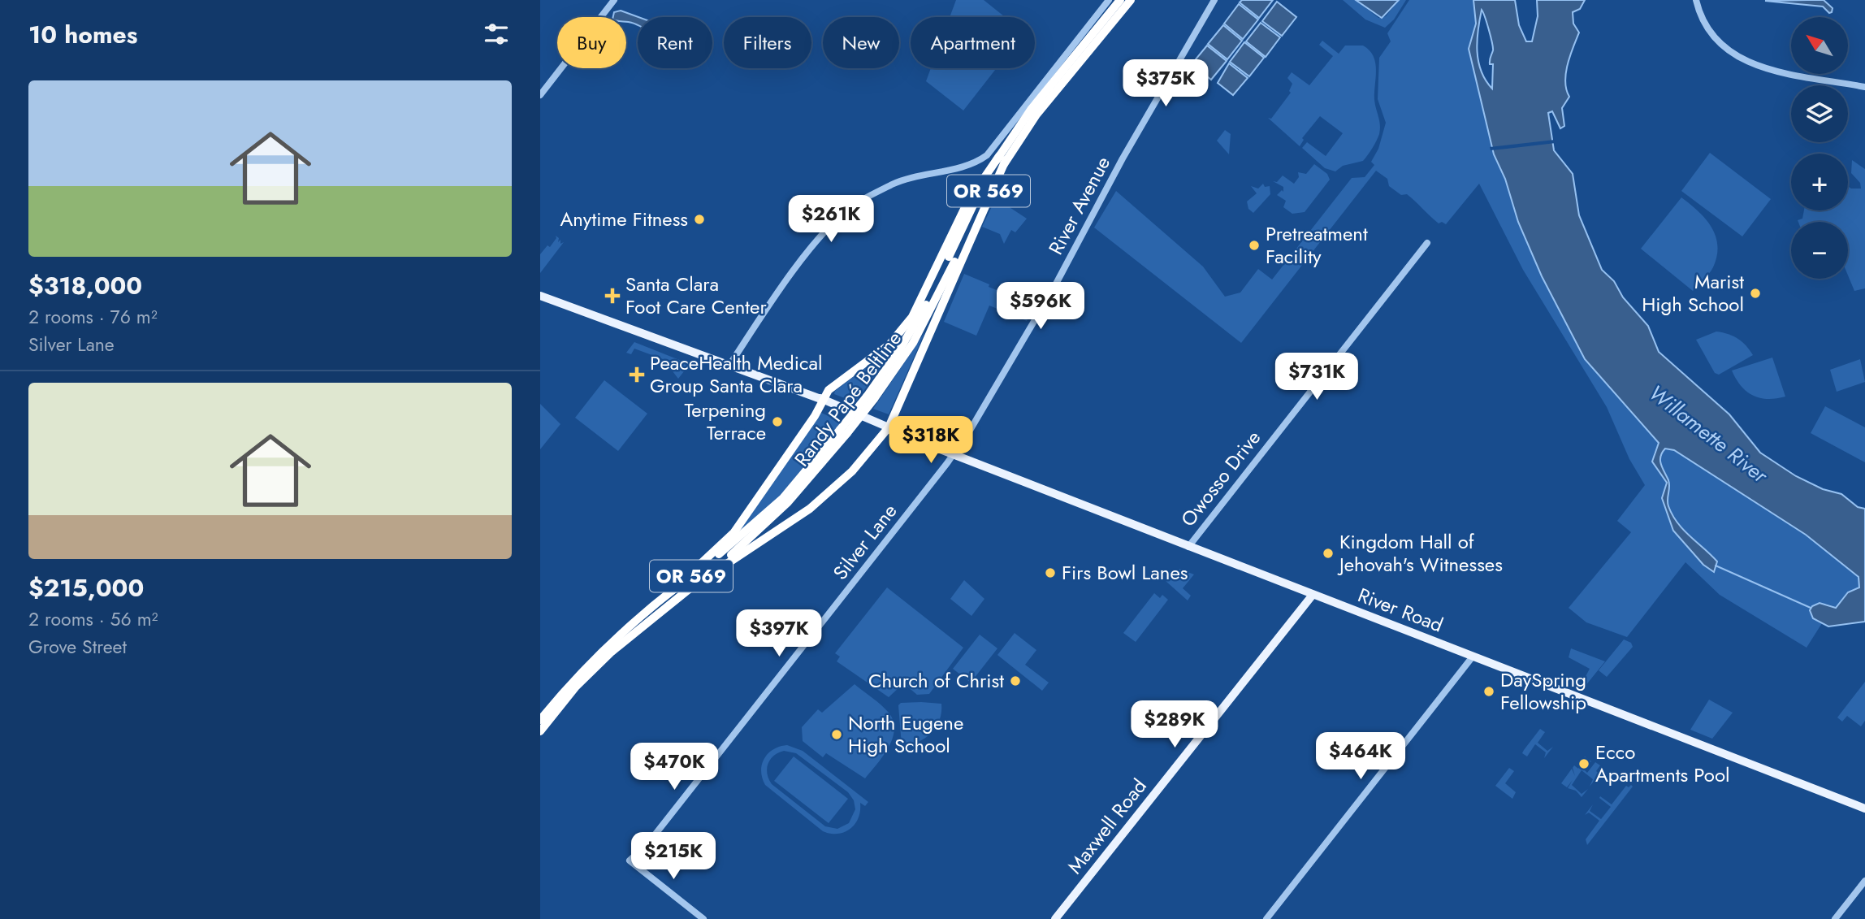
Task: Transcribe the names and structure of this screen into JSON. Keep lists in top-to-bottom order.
{
  "streets": {
    "highway": ["OR 569", "Randy Papé Beltline"],
    "main road": ["River Road", "Maxwell Road"],
    "street": ["River Avenue", "Owosso Drive", "Silver Lane"]
  },
  "crossings": [
    ["River Avenue", "Silver Lane"],
    ["River Avenue", "River Road"],
    ["Owosso Drive", "River Road"],
    ["Silver Lane", "River Road"],
    ["River Road", "Maxwell Road"]
  ],
  "water": ["Willamette River"],
  "places": {
    "other": [
      "Anytime Fitness",
      "Pretreatment Facility",
      "Marist High School",
      "Terpening Terrace",
      "Kingdom Hall of Jehovah's Witnesses",
      "Firs Bowl Lanes",
      "Church of Christ",
      "DaySpring Fellowship",
      "North Eugene High School",
      "Ecco Apartments Pool"
    ],
    "health": ["Santa Clara Foot Care Center", "PeaceHealth Medical Group Santa Clara"]
  },
  "north": "top left",
  "page": {
    "heading": "10 homes",
    "map_buttons": ["+", "−"],
    "chip": [
      "Buy",
      "Rent",
      "Filters",
      "New",
      "Apartment"
    ],
    "price": [
      "$375K",
      "$261K",
      "$596K",
      "$731K",
      "$318K",
      "$397K",
      "$289K",
      "$464K",
      "$470K",
      "$215K"
    ],
    "list": [
      {
        "name": "$318,000",
        "note": "2 rooms · 76 m² · Silver Lane"
      },
      {
        "name": "$215,000",
        "note": "2 rooms · 56 m² · Grove Street"
      }
    ]
  }
}
